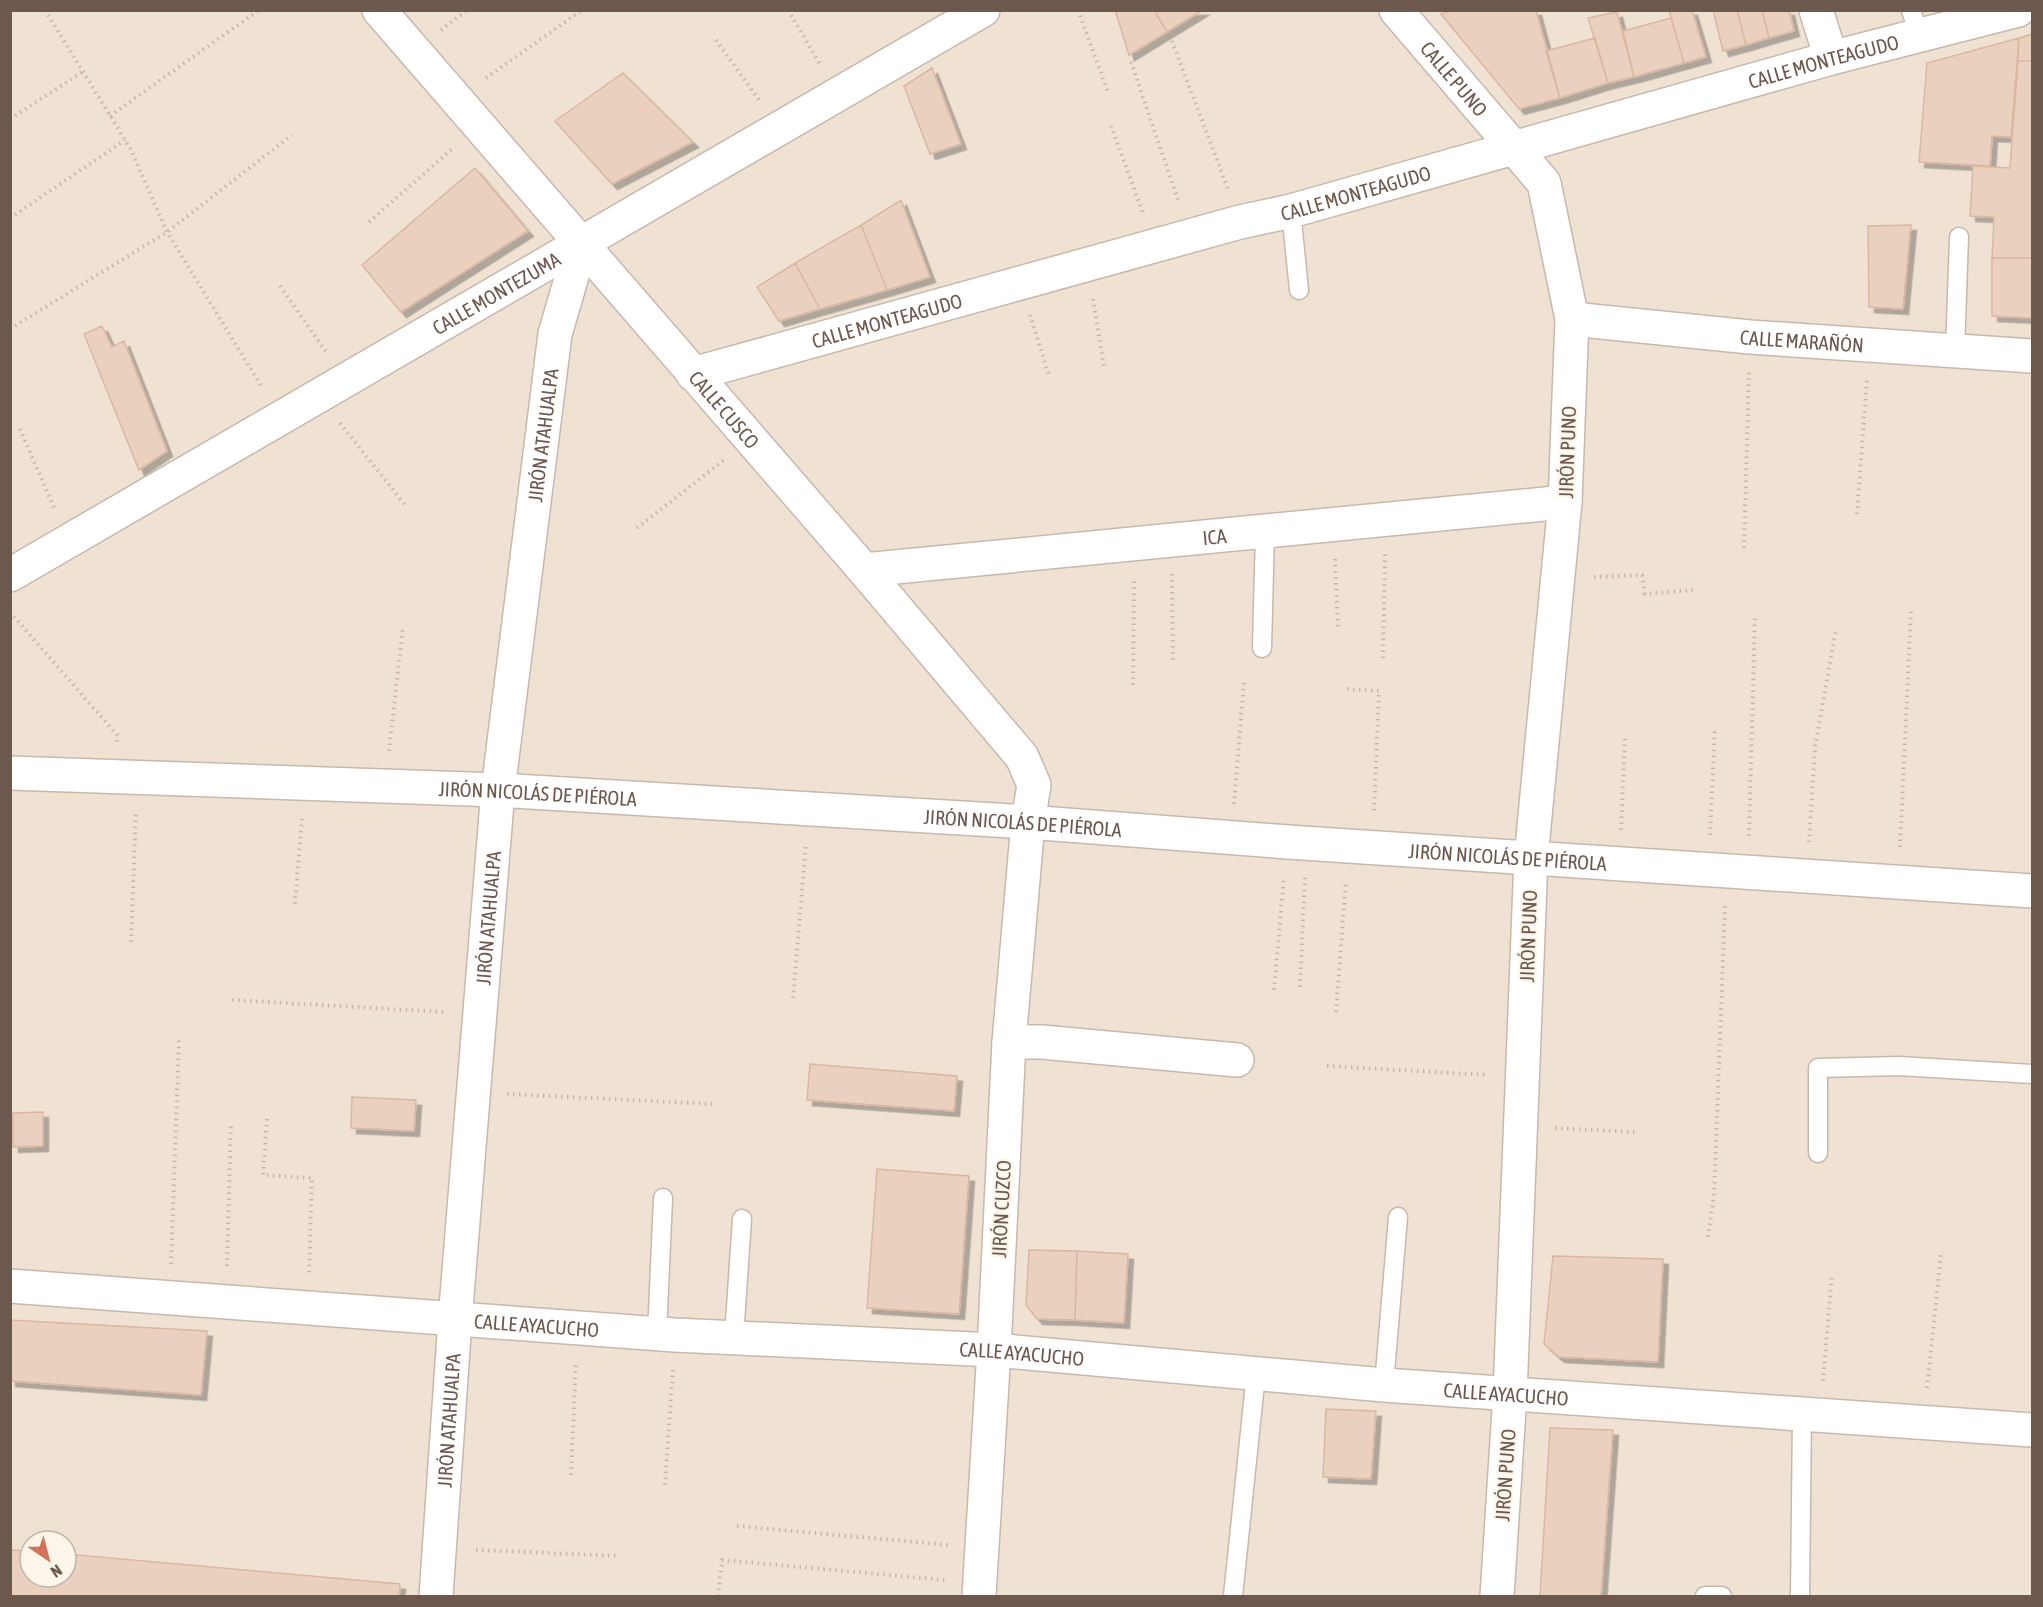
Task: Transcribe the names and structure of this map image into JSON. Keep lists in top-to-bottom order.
{
  "streets": {
    "street": [
      "CALLE MONTEAGUDO",
      "CALLE PUNO",
      "CALLE MONTEZUMA",
      "CALLE MARAÑÓN",
      "CALLE CUSCO",
      "JIRÓN ATAHUALPA",
      "JIRÓN PUNO",
      "ICA",
      "JIRÓN NICOLÁS DE PIÉROLA",
      "JIRÓN CUZCO",
      "CALLE AYACUCHO"
    ]
  },
  "crossings": [
    ["CALLE MONTEAGUDO", "CALLE PUNO"],
    ["CALLE MONTEAGUDO", "CALLE CUSCO"],
    ["CALLE MONTEAGUDO", "JIRÓN PUNO"],
    ["CALLE PUNO", "JIRÓN PUNO"],
    ["CALLE MONTEZUMA", "CALLE CUSCO"],
    ["CALLE MONTEZUMA", "JIRÓN ATAHUALPA"],
    ["CALLE MARAÑÓN", "JIRÓN PUNO"],
    ["CALLE CUSCO", "JIRÓN ATAHUALPA"],
    ["CALLE CUSCO", "ICA"],
    ["CALLE CUSCO", "JIRÓN NICOLÁS DE PIÉROLA"],
    ["CALLE CUSCO", "JIRÓN CUZCO"],
    ["JIRÓN ATAHUALPA", "JIRÓN NICOLÁS DE PIÉROLA"],
    ["JIRÓN ATAHUALPA", "CALLE AYACUCHO"],
    ["JIRÓN PUNO", "ICA"],
    ["JIRÓN PUNO", "JIRÓN NICOLÁS DE PIÉROLA"],
    ["JIRÓN PUNO", "CALLE AYACUCHO"],
    ["JIRÓN NICOLÁS DE PIÉROLA", "JIRÓN CUZCO"],
    ["JIRÓN CUZCO", "CALLE AYACUCHO"]
  ],
  "north": "bottom right"
}
